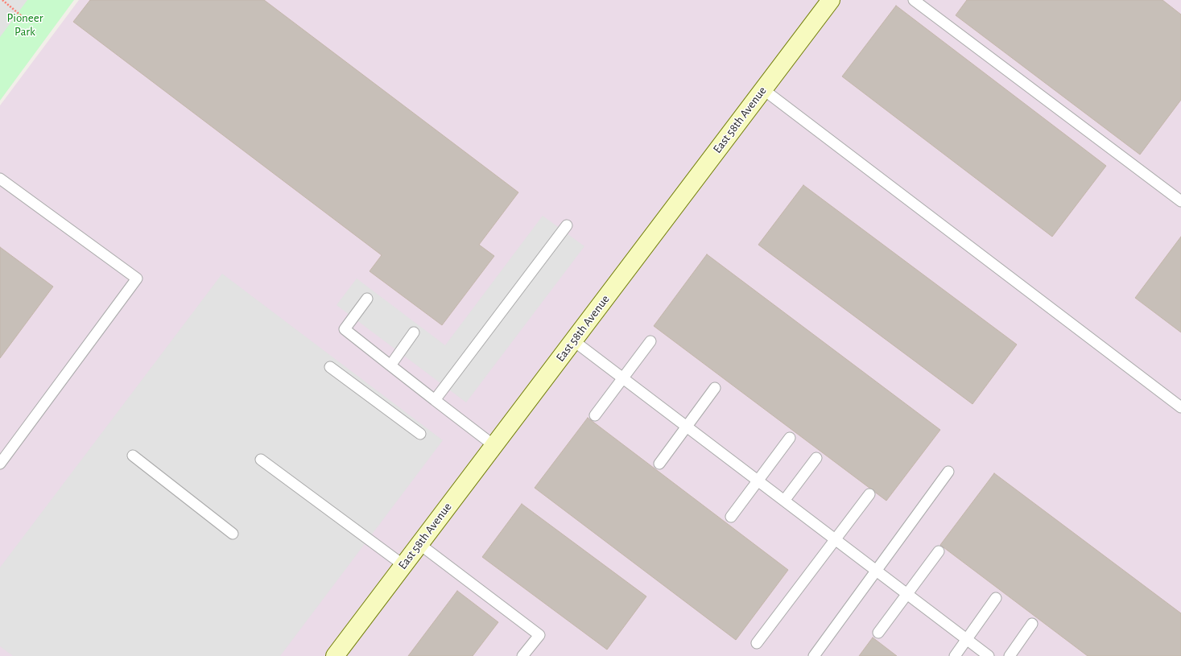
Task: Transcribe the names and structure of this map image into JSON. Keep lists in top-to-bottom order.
{
  "streets": {
    "street": ["East 58th Avenue"]
  },
  "parks": ["Pioneer Park"]
}
